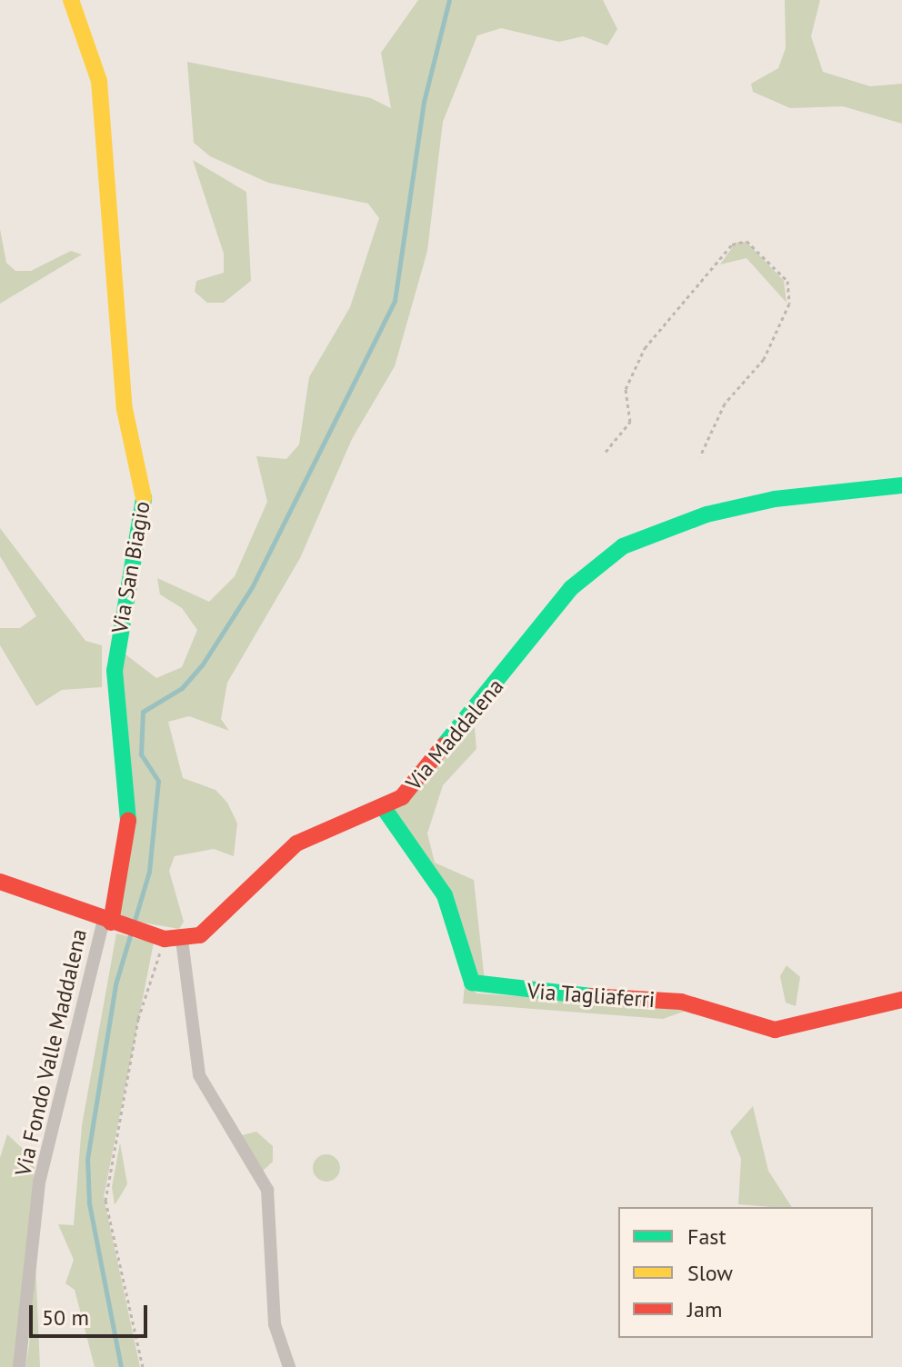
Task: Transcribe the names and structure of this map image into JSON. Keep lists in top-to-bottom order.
{
  "streets": {
    "street": [
      "Via San Biagio",
      "Via Maddalena",
      "Via Tagliaferri",
      "Via Fondo Valle Maddalena"
    ]
  },
  "crossings": [
    ["Via San Biagio", "Via Fondo Valle Maddalena"],
    ["Via Maddalena", "Via Tagliaferri"]
  ],
  "legend": ["Fast", "Slow", "Jam"],
  "scale_bar": "50 m"
}
